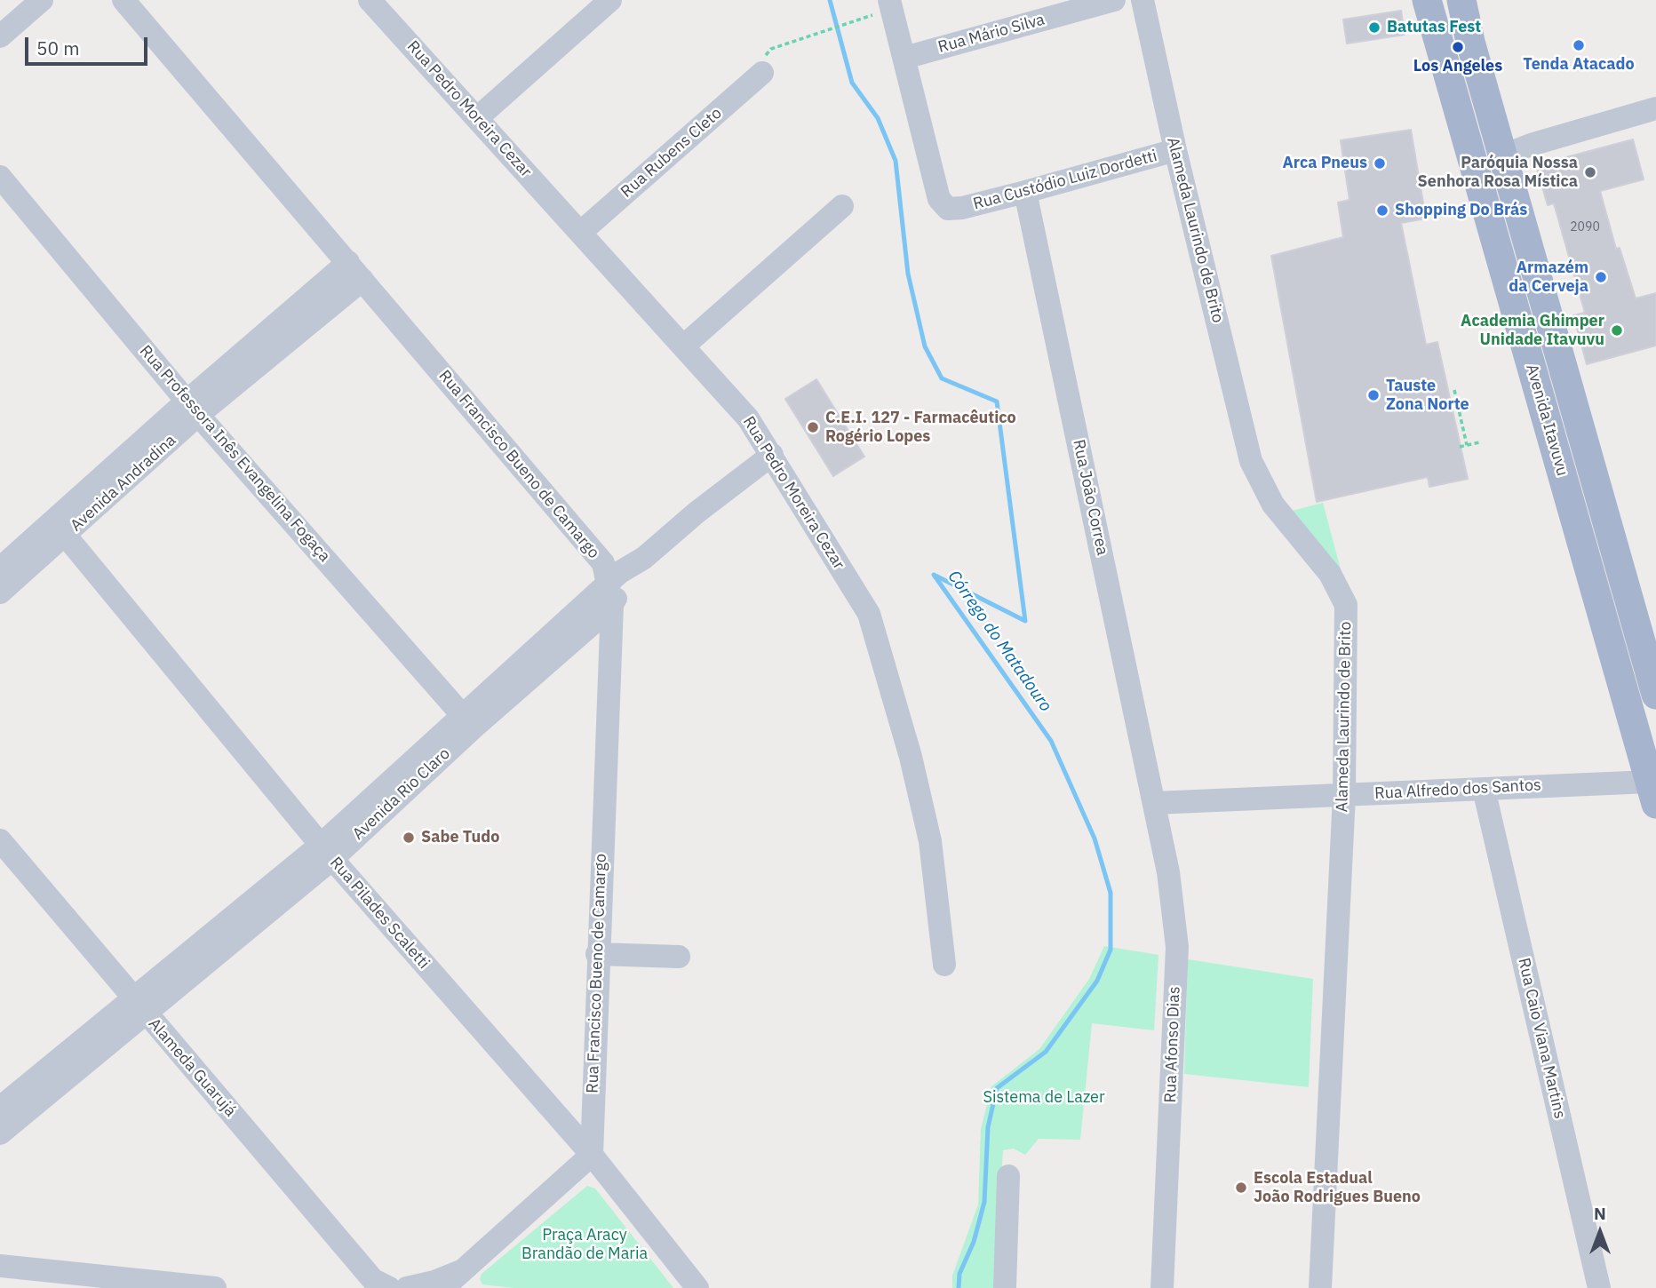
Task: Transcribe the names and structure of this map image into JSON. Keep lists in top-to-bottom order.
{
  "streets": {
    "main road": ["Avenida Itavuvu"],
    "street": [
      "Rua Mário Silva",
      "Rua Pedro Moreira Cezar",
      "Rua Rubens Cleto",
      "Rua Custódio Luiz Dordetti",
      "Alameda Laurindo de Brito",
      "Rua Professora Inês Evangelina Fogaça",
      "Rua Francisco Bueno de Camargo",
      "Avenida Andradina",
      "Rua João Correa",
      "Rua Alfredo dos Santos",
      "Avenida Rio Claro",
      "Rua Pilades Scaletti",
      "Rua Caio Viana Martins",
      "Rua Afonso Dias",
      "Alameda Guarujá"
    ]
  },
  "crossings": [
    ["Rua Mário Silva", "Rua Custódio Luiz Dordetti"],
    ["Rua Pedro Moreira Cezar", "Rua Rubens Cleto"],
    ["Rua Pedro Moreira Cezar", "Avenida Rio Claro"],
    ["Rua Custódio Luiz Dordetti", "Alameda Laurindo de Brito"],
    ["Rua Custódio Luiz Dordetti", "Rua João Correa"],
    ["Alameda Laurindo de Brito", "Rua Alfredo dos Santos"],
    ["Avenida Itavuvu", "Rua Alfredo dos Santos"],
    ["Rua Professora Inês Evangelina Fogaça", "Avenida Andradina"],
    ["Rua Professora Inês Evangelina Fogaça", "Avenida Rio Claro"],
    ["Rua Francisco Bueno de Camargo", "Avenida Andradina"],
    ["Rua Francisco Bueno de Camargo", "Avenida Rio Claro"],
    ["Rua Francisco Bueno de Camargo", "Rua Pilades Scaletti"],
    ["Avenida Andradina", "Rua Pilades Scaletti"],
    ["Rua João Correa", "Rua Alfredo dos Santos"],
    ["Rua João Correa", "Rua Afonso Dias"],
    ["Rua Alfredo dos Santos", "Rua Caio Viana Martins"],
    ["Rua Alfredo dos Santos", "Rua Afonso Dias"],
    ["Avenida Rio Claro", "Rua Pilades Scaletti"],
    ["Avenida Rio Claro", "Alameda Guarujá"]
  ],
  "water": ["Córrego do Matadouro"],
  "parks": ["Sistema de Lazer", "Praça Aracy Brandão de Maria"],
  "places": [
    "Batutas Fest",
    "Tenda Atacado",
    "Los Angeles",
    "Arca Pneus",
    "Paróquia Nossa Senhora Rosa Mística",
    "Shopping Do Brás",
    "Armazém da Cerveja",
    "Academia Ghimper Unidade Itavuvu",
    "Tauste Zona Norte",
    "C.E.I. 127 - Farmacêutico Rogério Lopes",
    "Sabe Tudo",
    "Escola Estadual João Rodrigues Bueno"
  ],
  "house_numbers": ["2090"],
  "scale_bar": "50 m",
  "north": "top"
}
